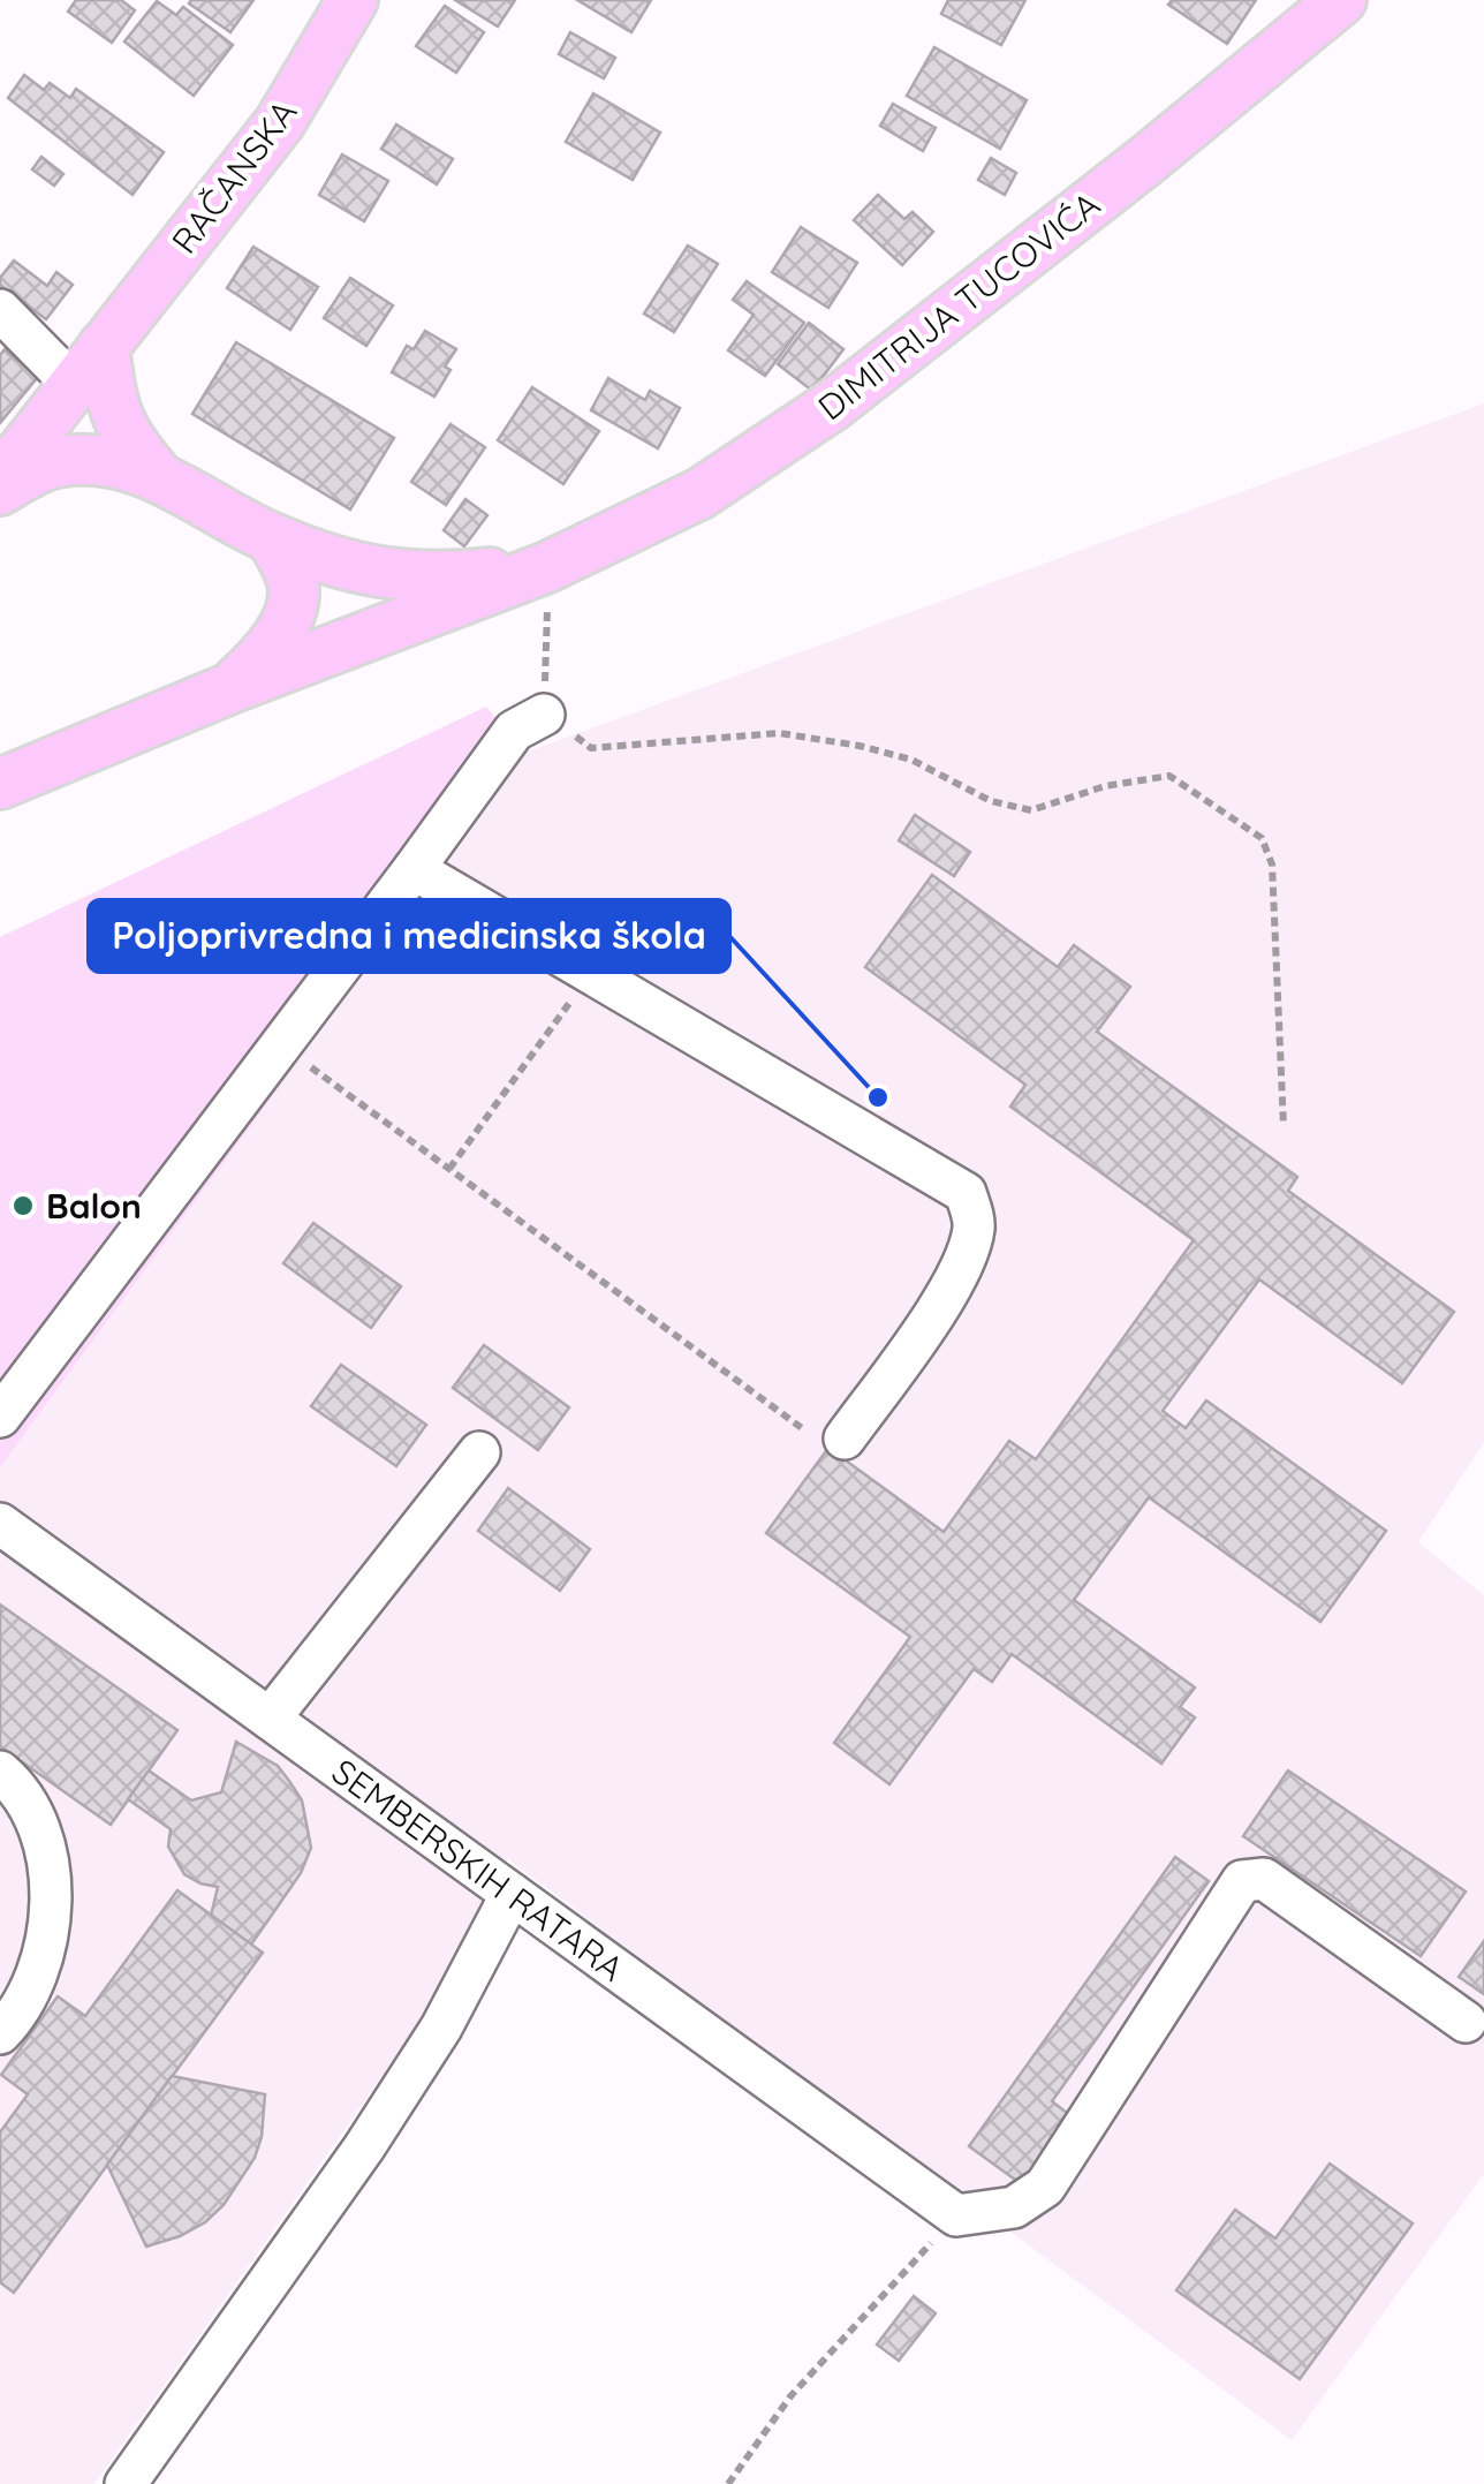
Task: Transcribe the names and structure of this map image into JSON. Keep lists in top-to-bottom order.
{
  "streets": {
    "main road": ["RAČANSKA", "DIMITRIJA TUCOVIĆA"],
    "street": ["SEMBERSKIH RATARA"]
  },
  "crossings": [
    ["RAČANSKA", "DIMITRIJA TUCOVIĆA"]
  ],
  "places": ["Poljoprivredna i medicinska škola", "Balon"]
}
